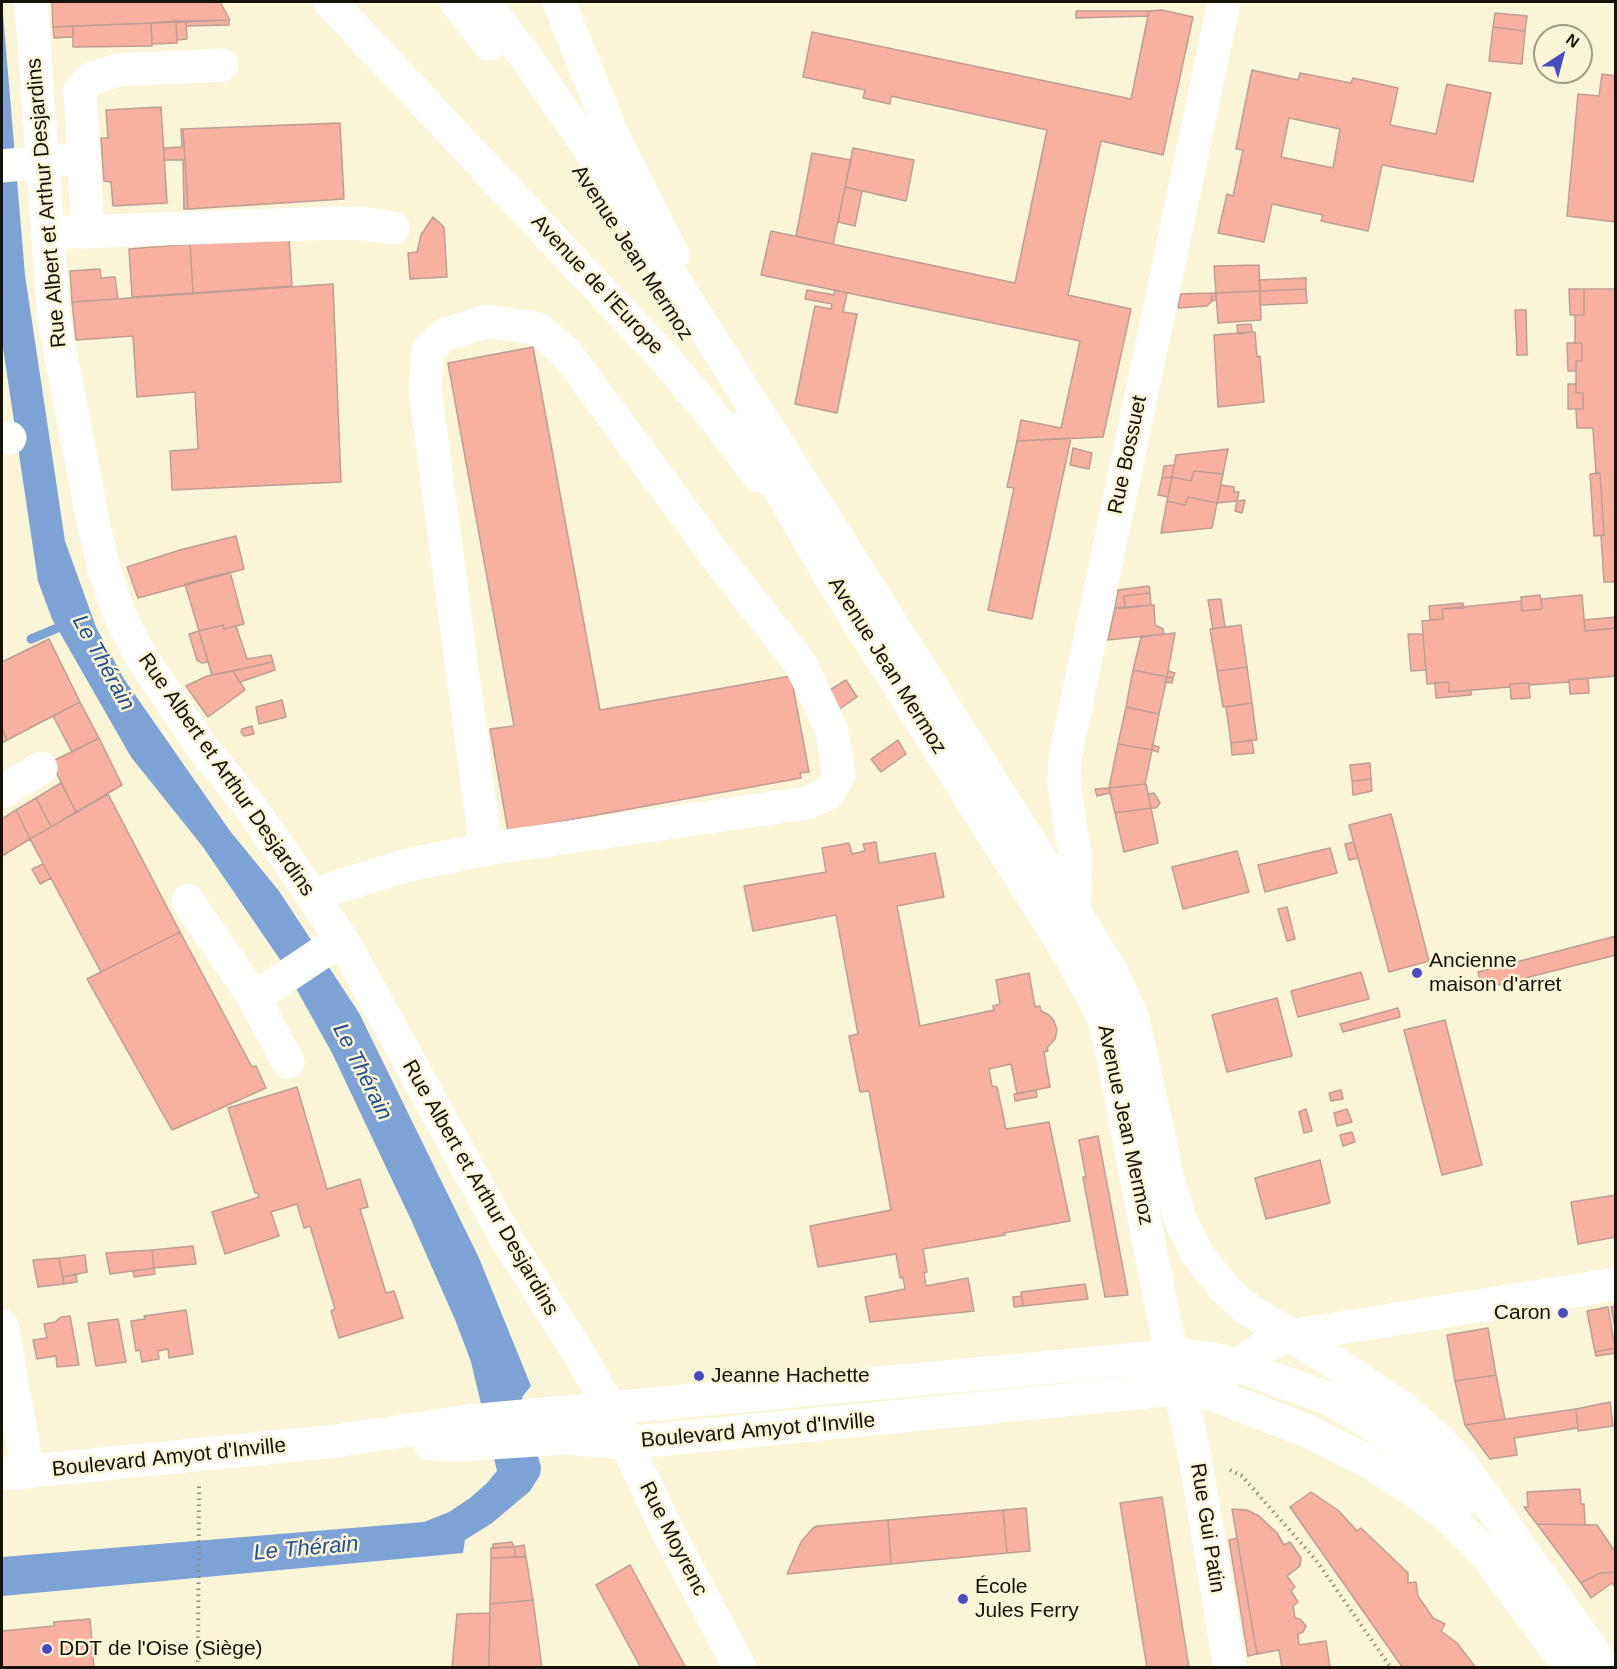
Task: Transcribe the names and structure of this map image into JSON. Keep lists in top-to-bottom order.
{
  "streets": {
    "main road": [
      "Rue Albert et Arthur Desjardins",
      "Avenue Jean Mermoz",
      "Avenue de l'Europe",
      "Rue Bossuet",
      "Boulevard Amyot d'Inville",
      "Rue Gui Patin",
      "Rue Moyrenc"
    ]
  },
  "crossings": [
    ["Rue Albert et Arthur Desjardins", "Boulevard Amyot d'Inville"],
    ["Rue Albert et Arthur Desjardins", "Rue Moyrenc"],
    ["Avenue Jean Mermoz", "Avenue de l'Europe"],
    ["Avenue Jean Mermoz", "Rue Bossuet"],
    ["Avenue Jean Mermoz", "Boulevard Amyot d'Inville"],
    ["Avenue Jean Mermoz", "Rue Gui Patin"],
    ["Boulevard Amyot d'Inville", "Rue Gui Patin"],
    ["Boulevard Amyot d'Inville", "Rue Moyrenc"]
  ],
  "water": ["Le Thérain"],
  "places": [
    "Ancienne maison d'arret",
    "Caron",
    "Jeanne Hachette",
    "École Jules Ferry",
    "DDT de l'Oise (Siège)"
  ],
  "north": "top right"
}
